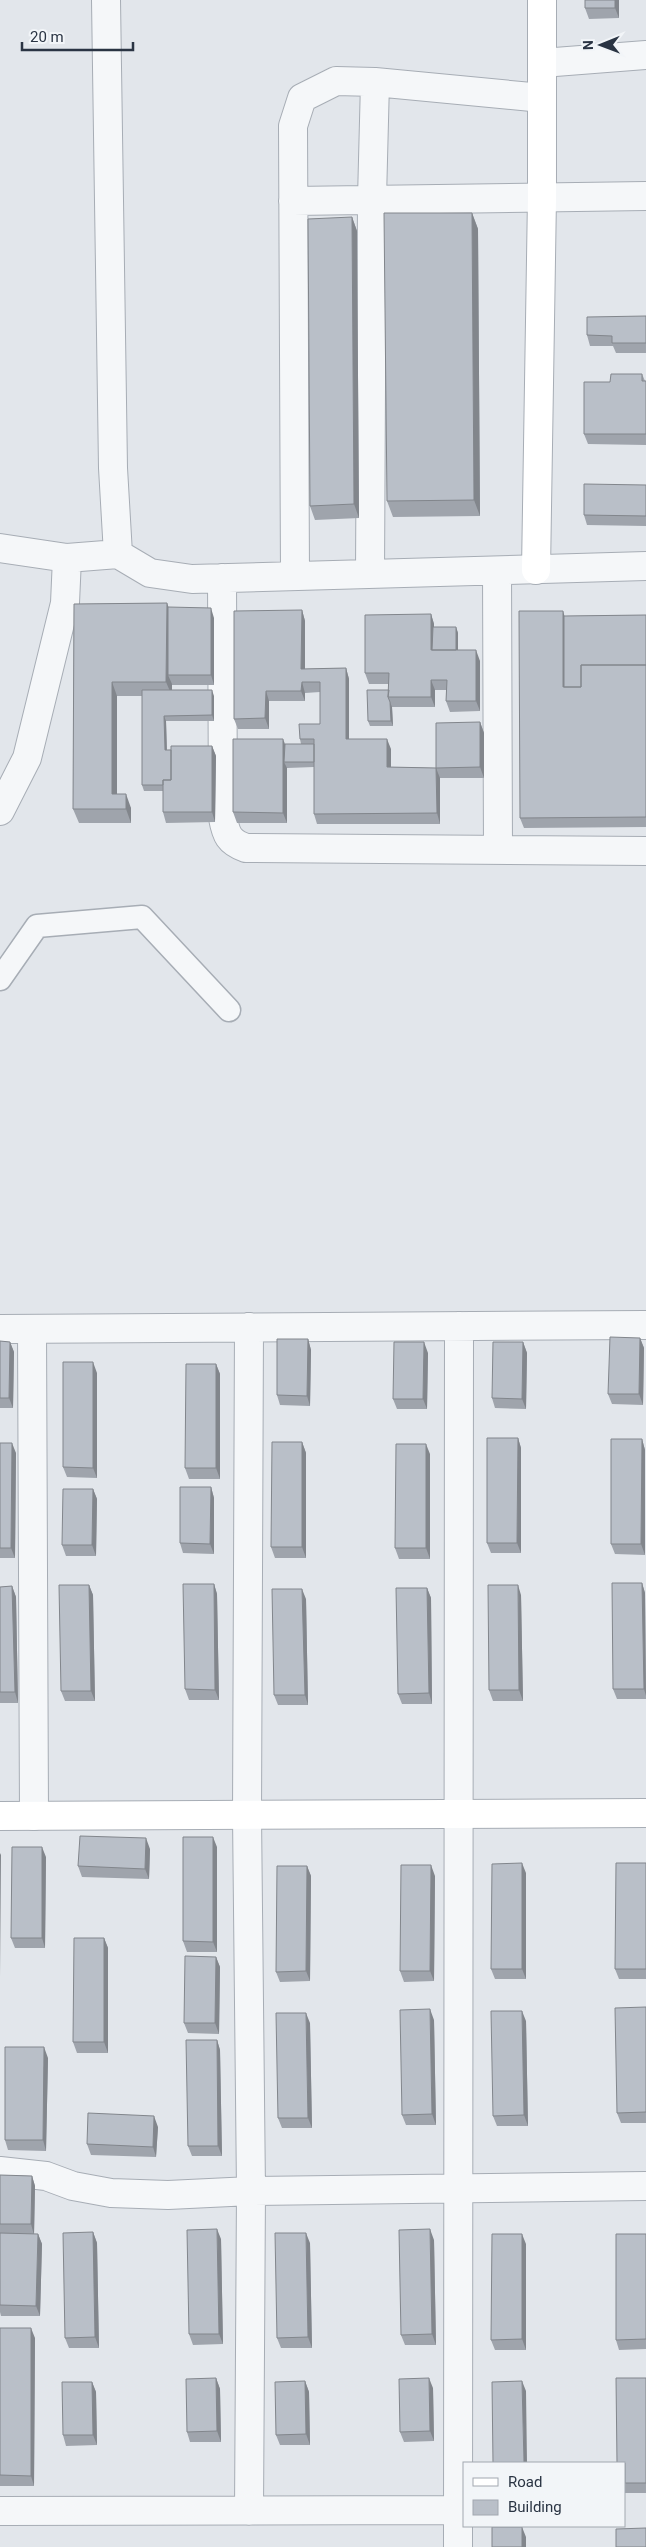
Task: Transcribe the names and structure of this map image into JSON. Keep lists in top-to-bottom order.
{
  "legend": ["Road", "Building"],
  "scale_bar": "20 m",
  "north": "left"
}
